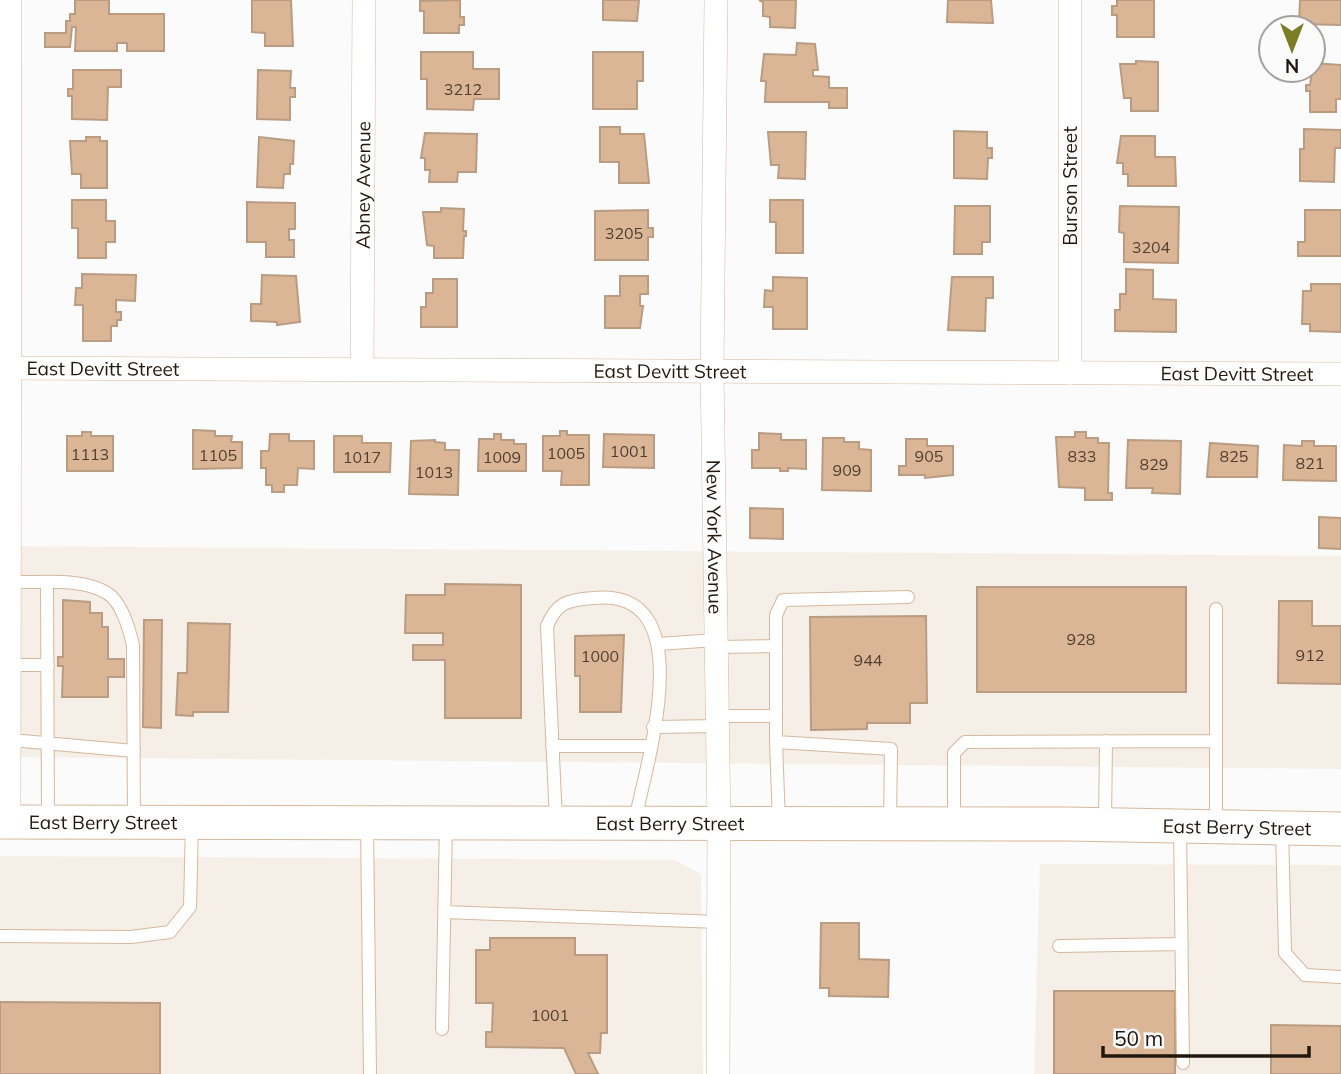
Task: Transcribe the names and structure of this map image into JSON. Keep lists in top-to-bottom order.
{
  "streets": {
    "main road": ["East Berry Street"],
    "street": [
      "Abney Avenue",
      "Burson Street",
      "East Devitt Street",
      "New York Avenue"
    ]
  },
  "crossings": [
    ["Abney Avenue", "East Devitt Street"],
    ["Burson Street", "East Devitt Street"],
    ["East Devitt Street", "New York Avenue"],
    ["New York Avenue", "East Berry Street"]
  ],
  "house_numbers": [
    "3212",
    "3205",
    "3204",
    "1001",
    "1005",
    "1113",
    "1105",
    "905",
    "833",
    "825",
    "1017",
    "1009",
    "821",
    "829",
    "909",
    "1013",
    "928",
    "912",
    "1000",
    "944",
    "1001"
  ],
  "scale_bar": "50 m",
  "north": "bottom"
}
